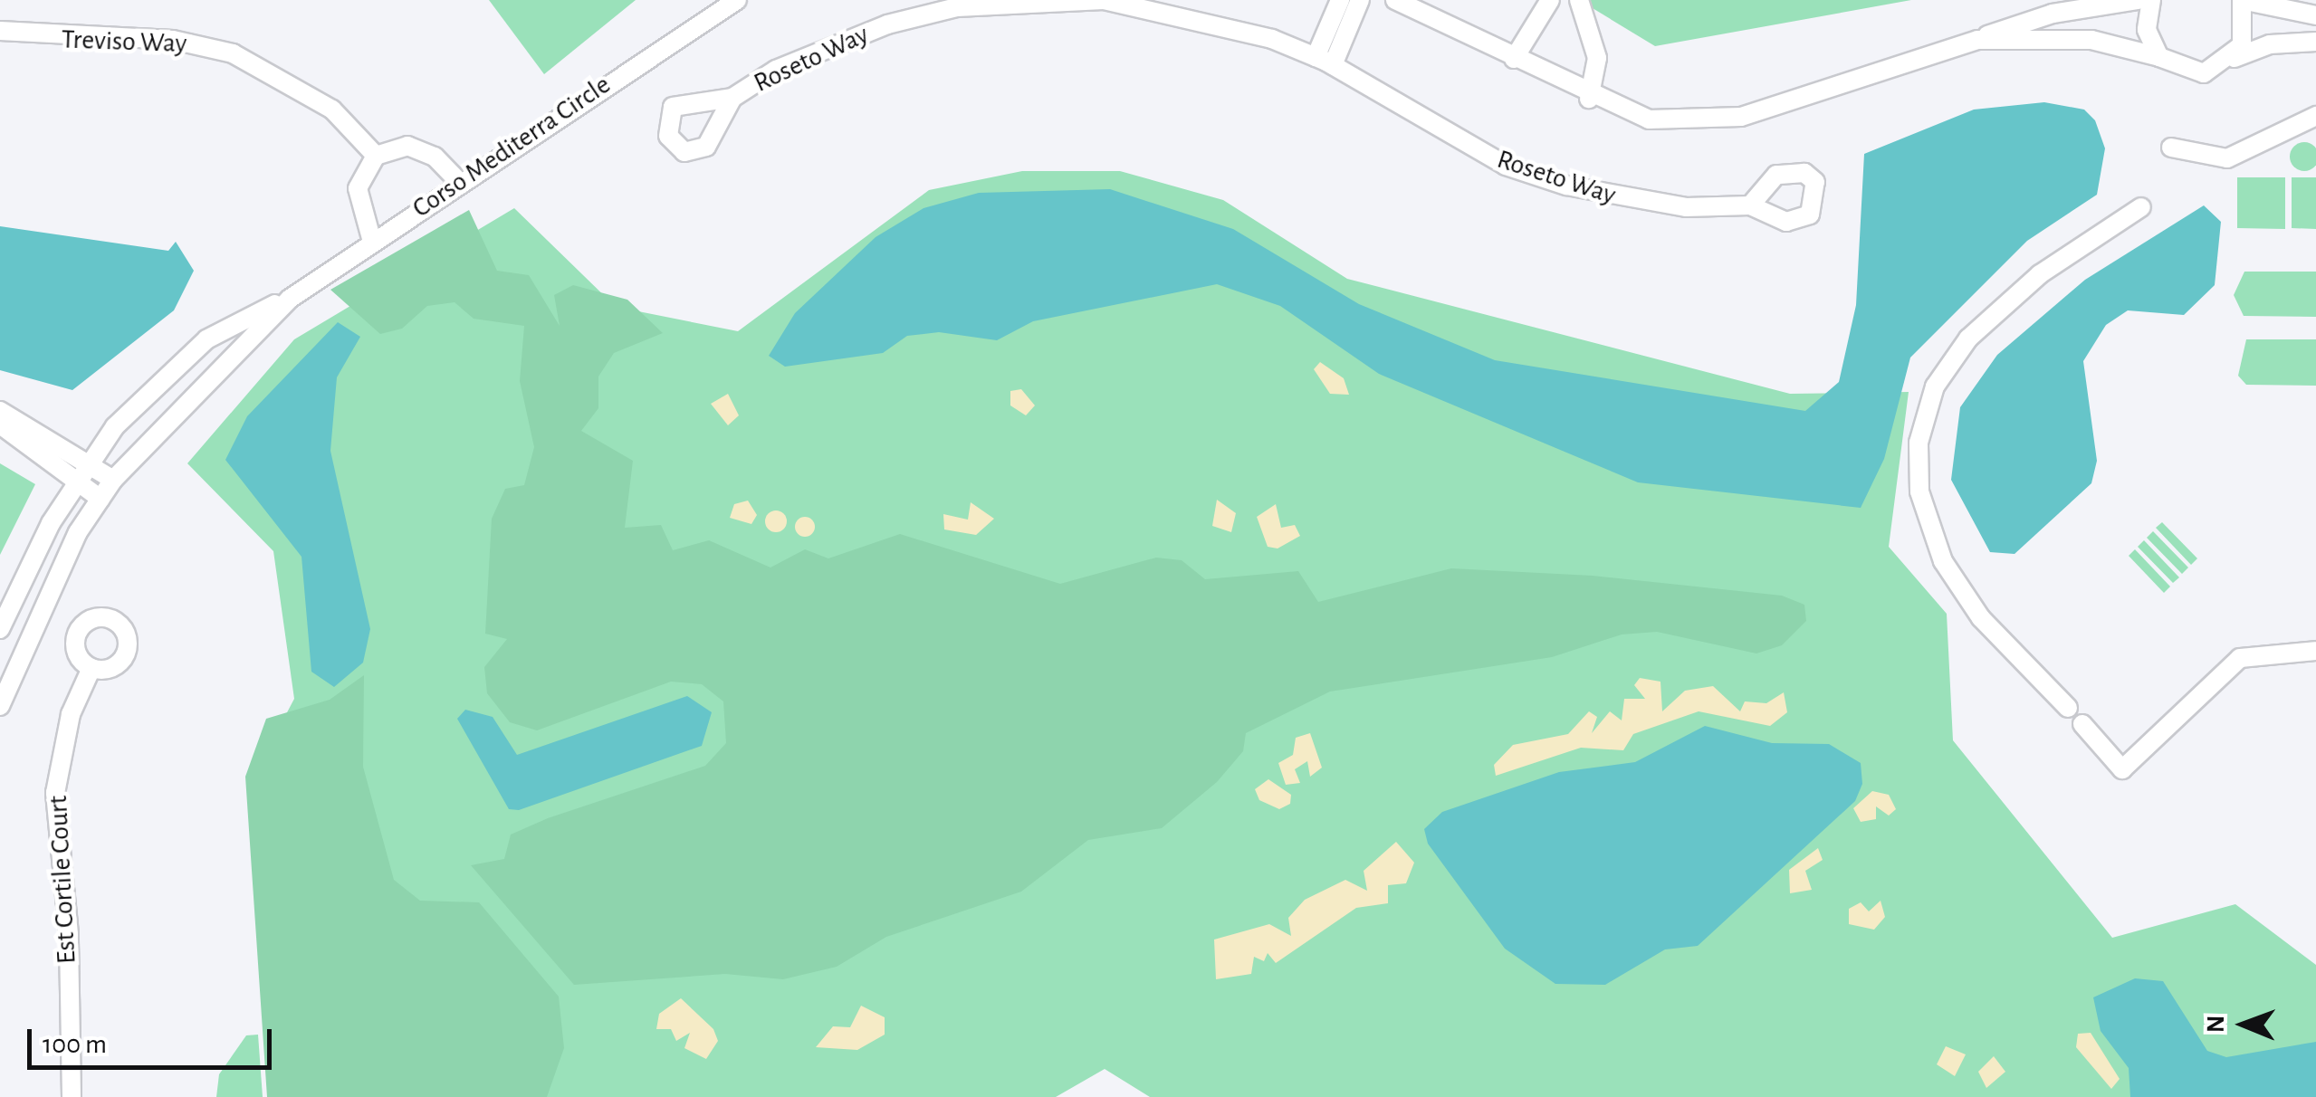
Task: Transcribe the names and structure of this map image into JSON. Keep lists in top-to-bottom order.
{
  "streets": {
    "street": [
      "Treviso Way",
      "Roseto Way",
      "Corso Mediterra Circle",
      "Est Cortile Court"
    ]
  },
  "scale_bar": "100 m",
  "north": "left"
}
